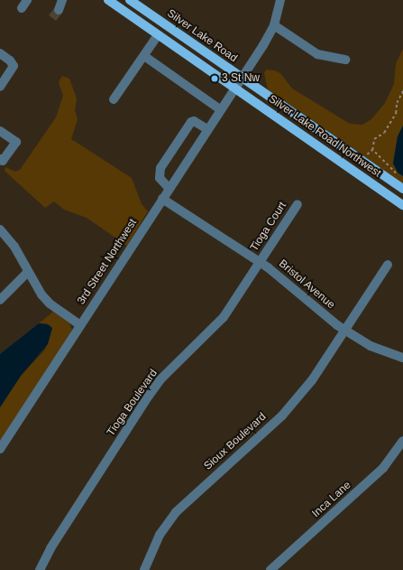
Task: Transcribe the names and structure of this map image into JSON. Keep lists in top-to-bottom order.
{
  "streets": {
    "main road": ["Silver Lake Road", "Silver Lake Road Northwest"],
    "street": [
      "Tioga Court",
      "3rd Street Northwest",
      "Bristol Avenue",
      "Tioga Boulevard",
      "Sioux Boulevard",
      "Inca Lane"
    ]
  },
  "crossings": [
    ["Silver Lake Road", "3rd Street Northwest"],
    ["Silver Lake Road Northwest", "3rd Street Northwest"],
    ["Tioga Court", "Bristol Avenue"],
    ["Tioga Court", "Tioga Boulevard"],
    ["3rd Street Northwest", "Bristol Avenue"],
    ["Bristol Avenue", "Tioga Boulevard"],
    ["Bristol Avenue", "Sioux Boulevard"]
  ],
  "places": ["3 St Nw"]
}
